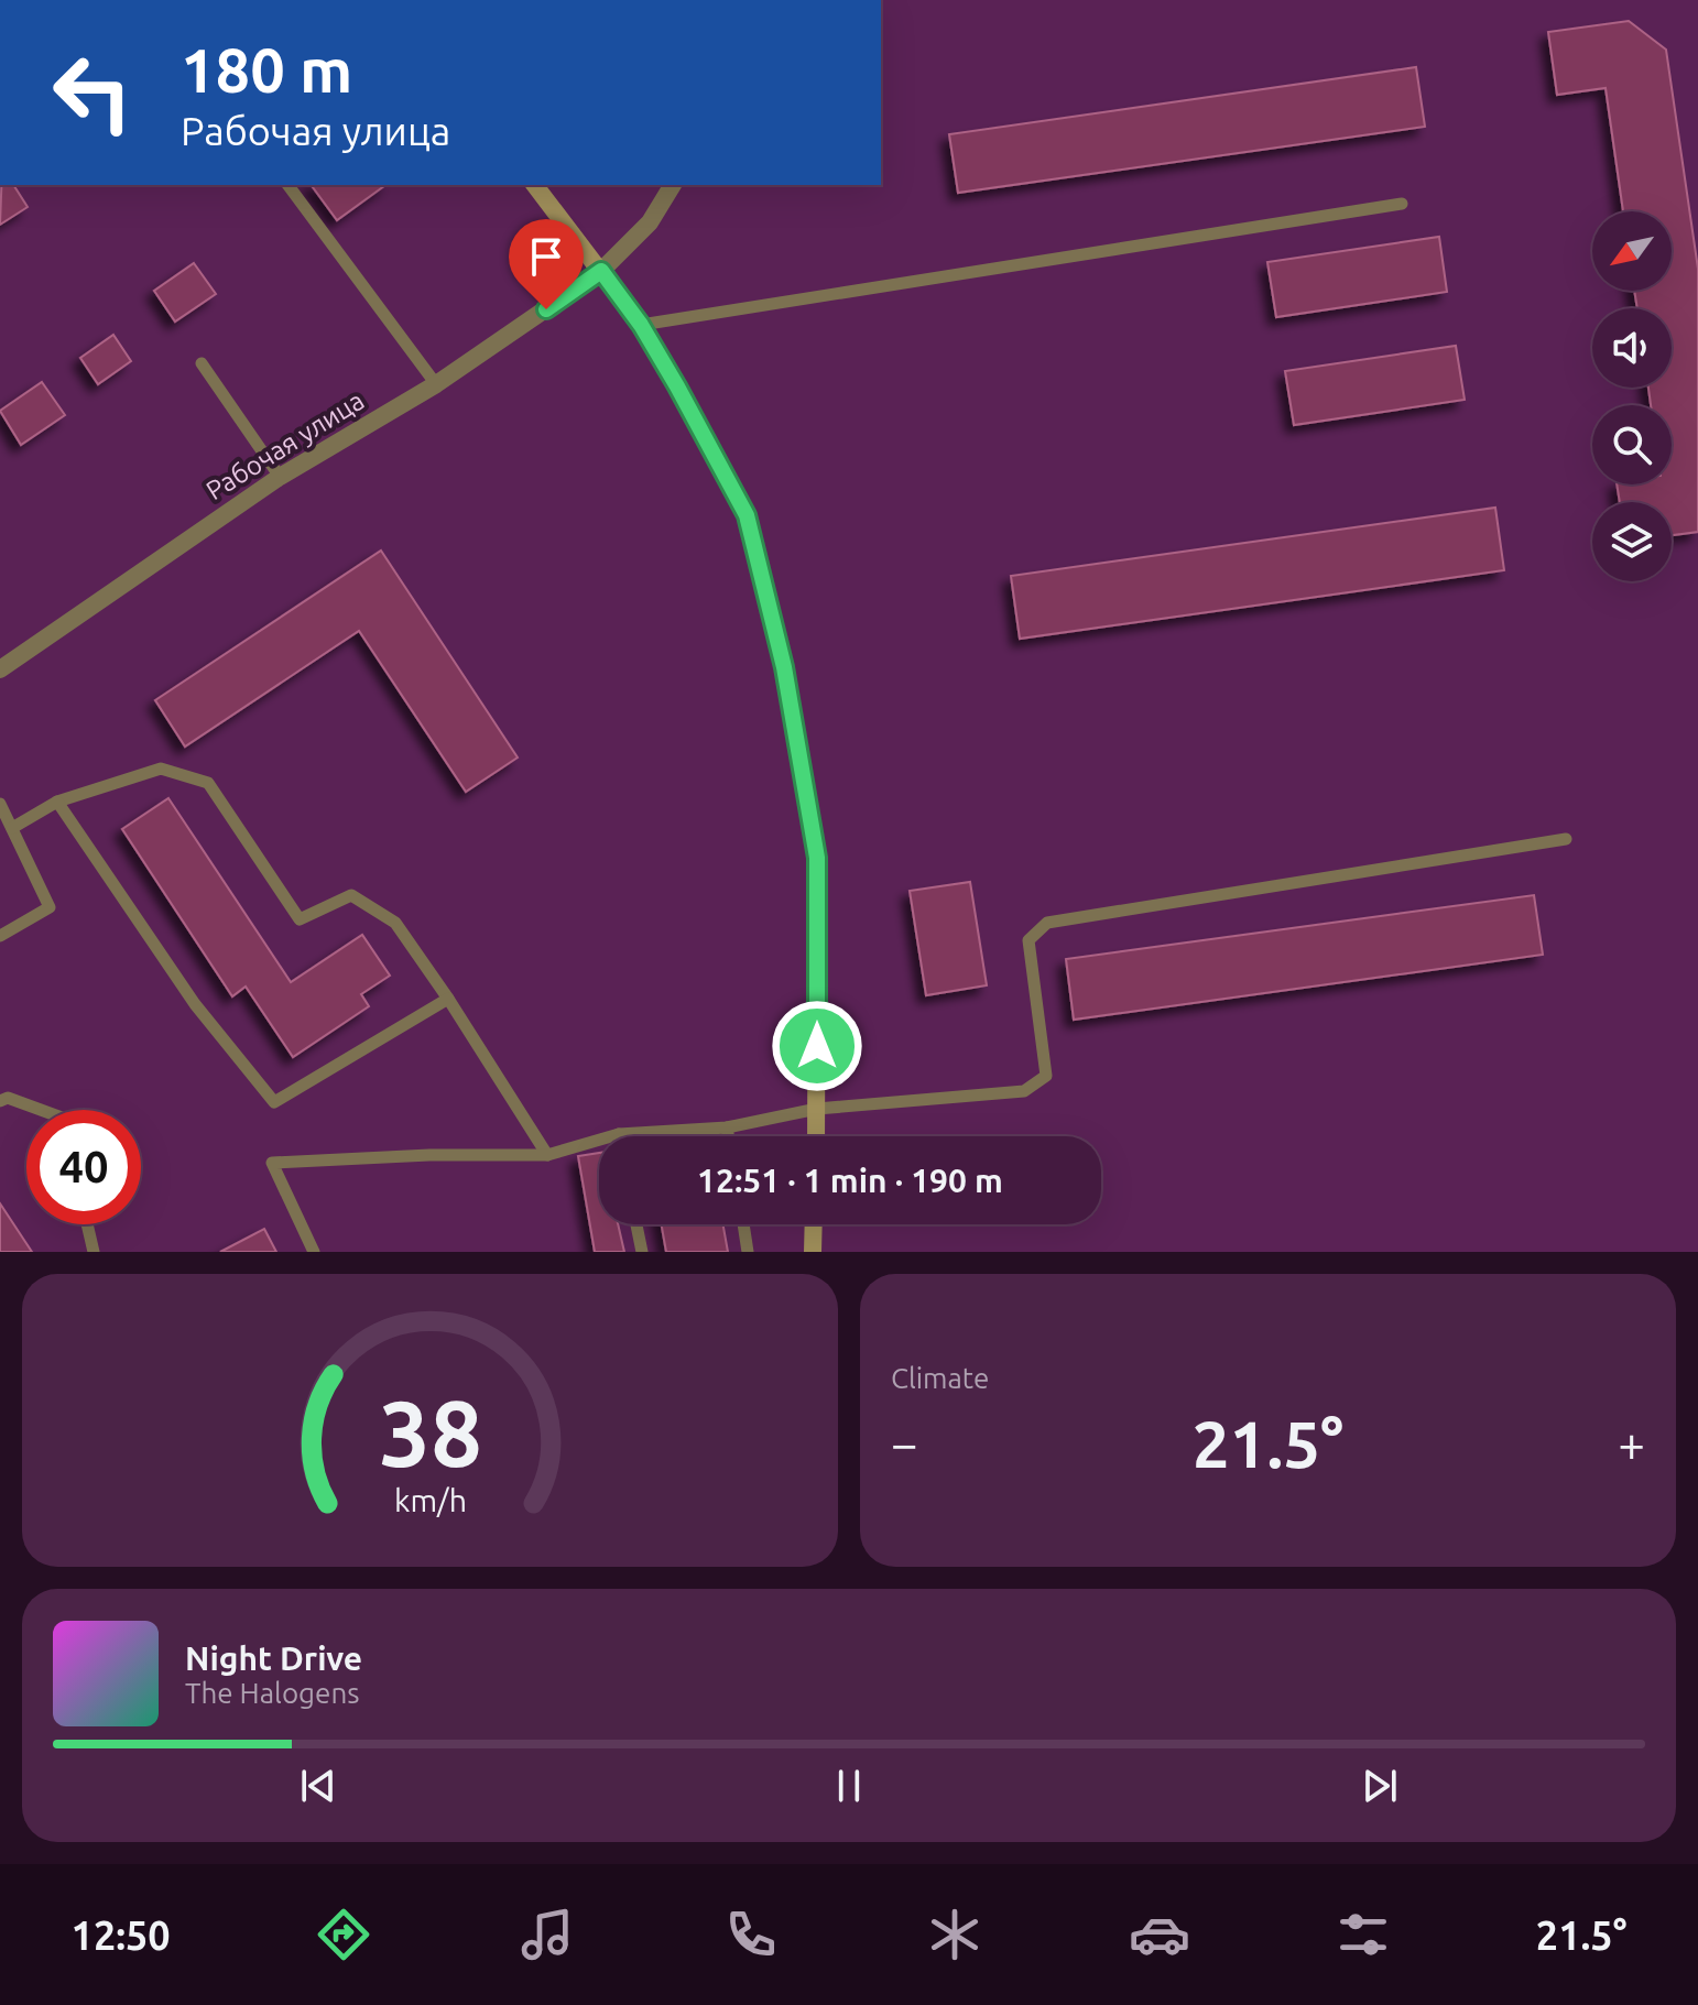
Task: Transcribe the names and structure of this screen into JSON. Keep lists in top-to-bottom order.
{
  "streets": {
    "street": ["Рабочая улица"]
  },
  "north": "bottom left",
  "page": {
    "turn": ["180 m", "Рабочая улица"],
    "limit": "40",
    "trip": "12:51 · 1 min · 190 m",
    "tile": "Climate",
    "heat": ["−", "21.5°", "+"],
    "song": ["Night Drive", "The Halogens"],
    "tabs": ["12:50", "21.5°"],
    "gauge": ["38", "km/h"]
  }
}
